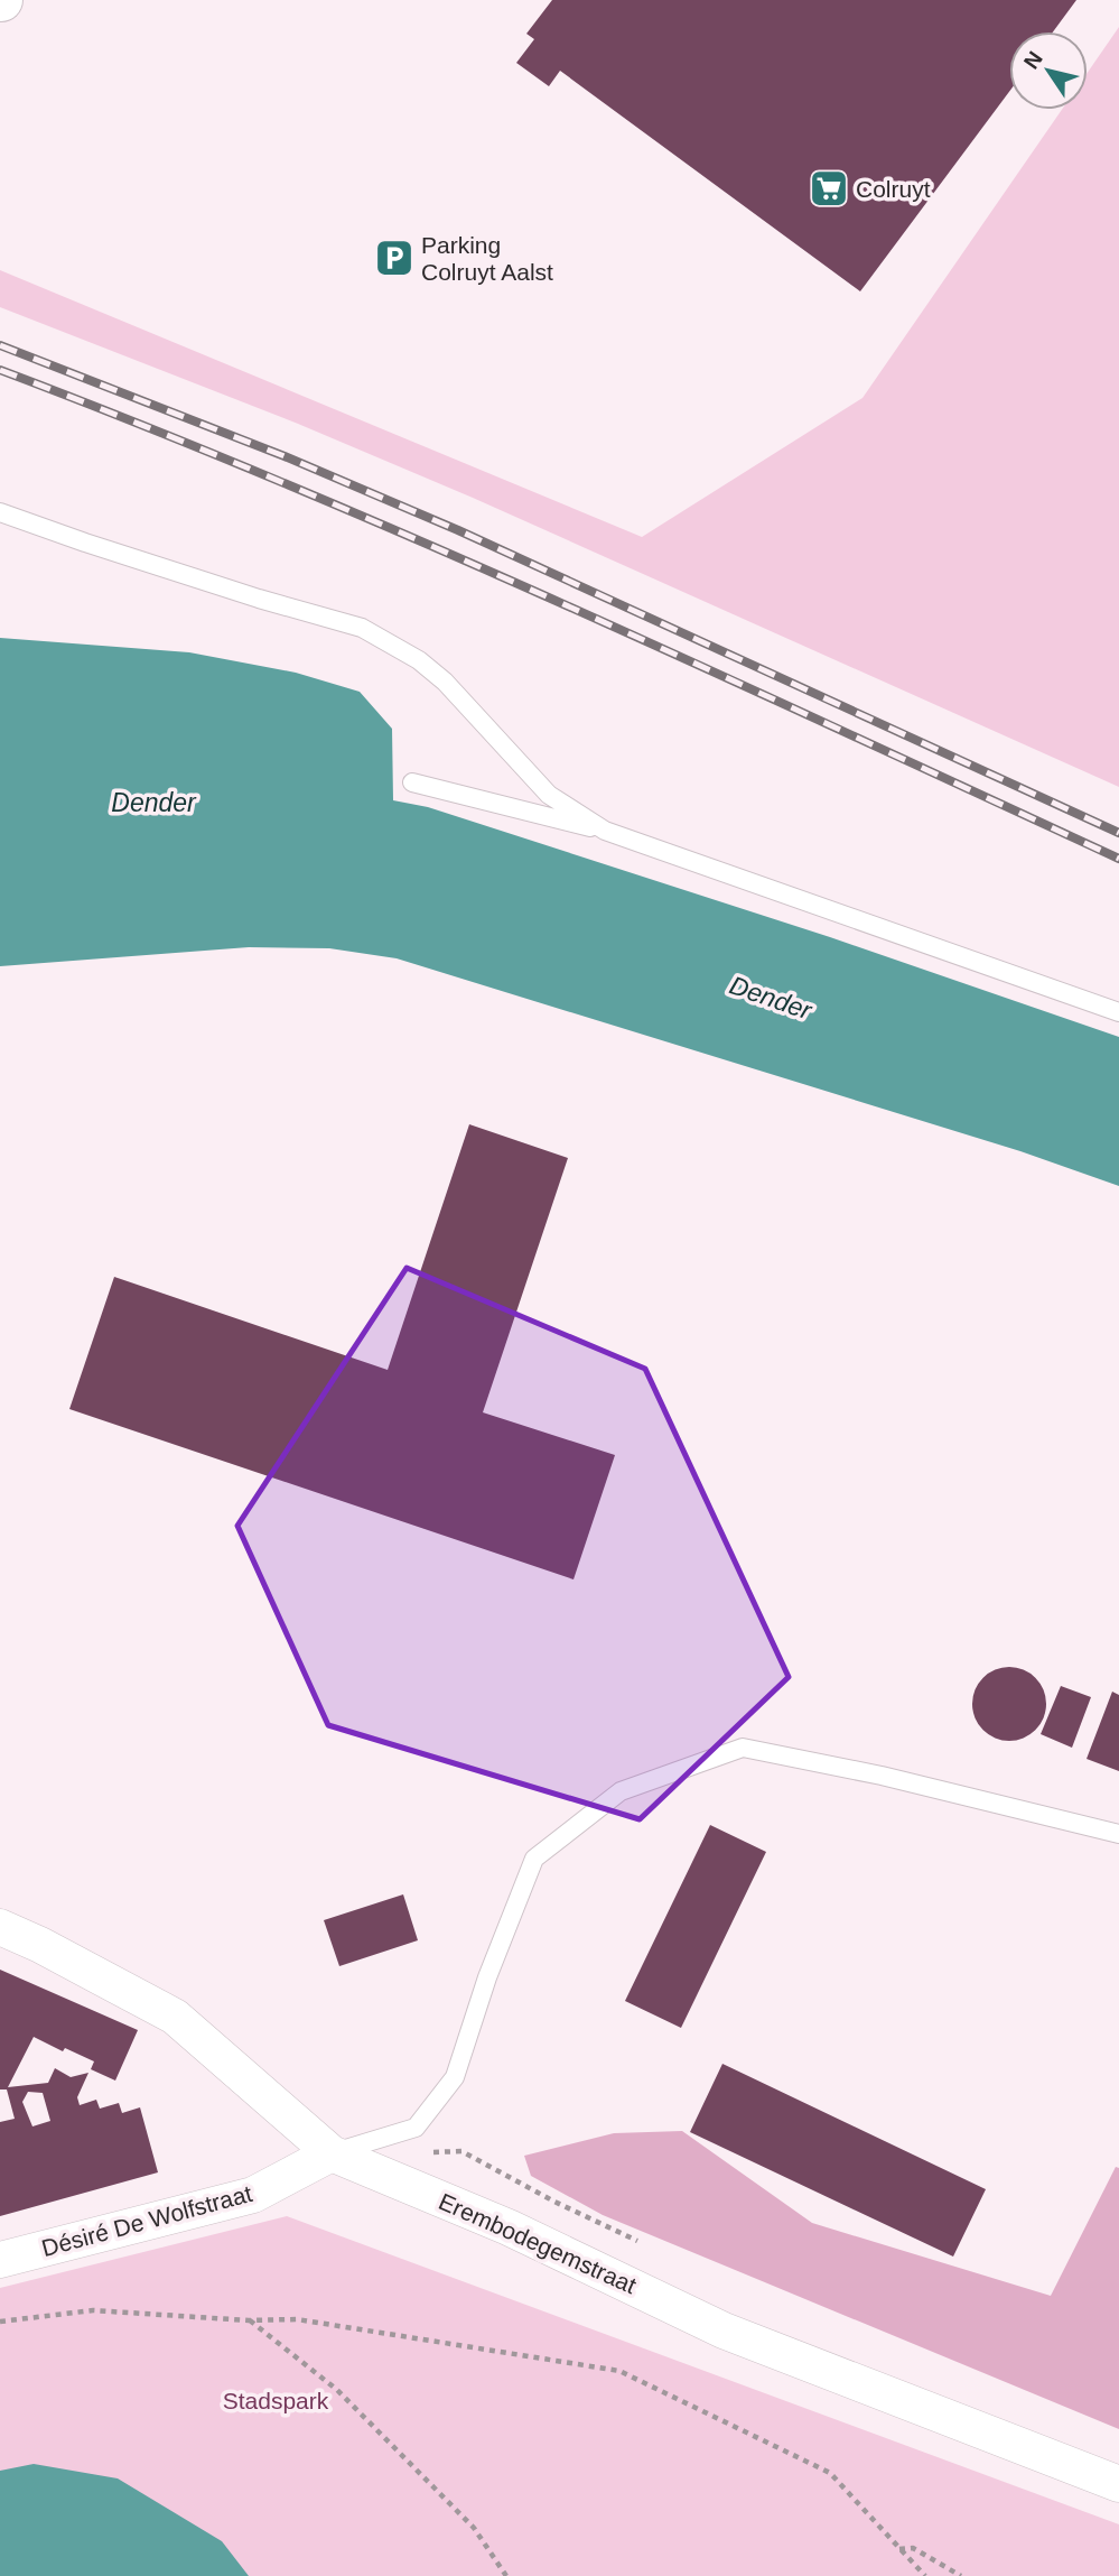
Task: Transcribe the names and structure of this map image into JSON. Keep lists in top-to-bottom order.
{
  "streets": {
    "street": ["Désiré De Wolfstraat", "Erembodegemstraat"]
  },
  "crossings": [
    ["Désiré De Wolfstraat", "Erembodegemstraat"]
  ],
  "water": ["Dender"],
  "parks": ["Stadspark"],
  "places": {
    "supermarket": ["Colruyt"],
    "parking": ["Parking Colruyt Aalst"]
  },
  "north": "top left"
}
